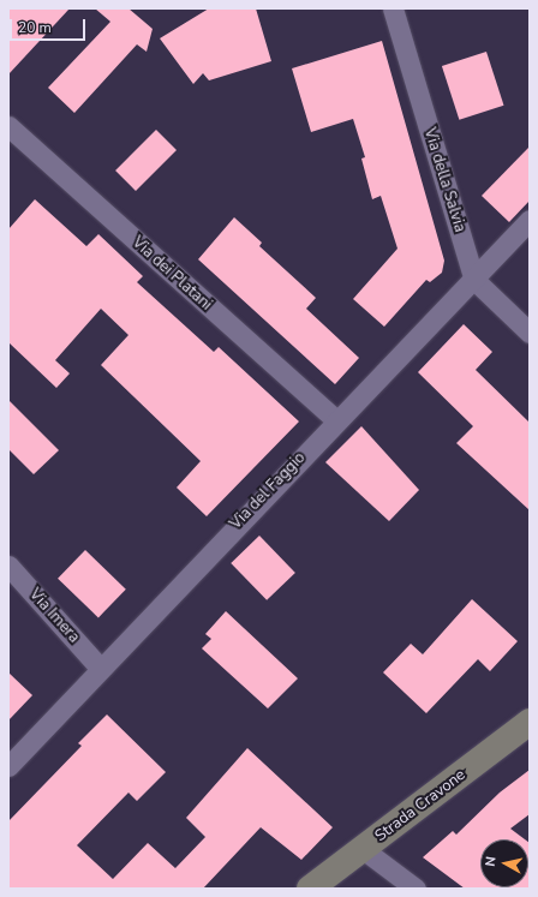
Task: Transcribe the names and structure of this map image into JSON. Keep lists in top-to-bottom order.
{
  "streets": {
    "street": [
      "Via della Salvia",
      "Via dei Platani",
      "Via del Faggio",
      "Via Imera",
      "Strada Cravone"
    ]
  },
  "crossings": [
    ["Via della Salvia", "Via del Faggio"],
    ["Via dei Platani", "Via del Faggio"],
    ["Via del Faggio", "Via Imera"]
  ],
  "scale_bar": "20 m",
  "north": "left"
}
